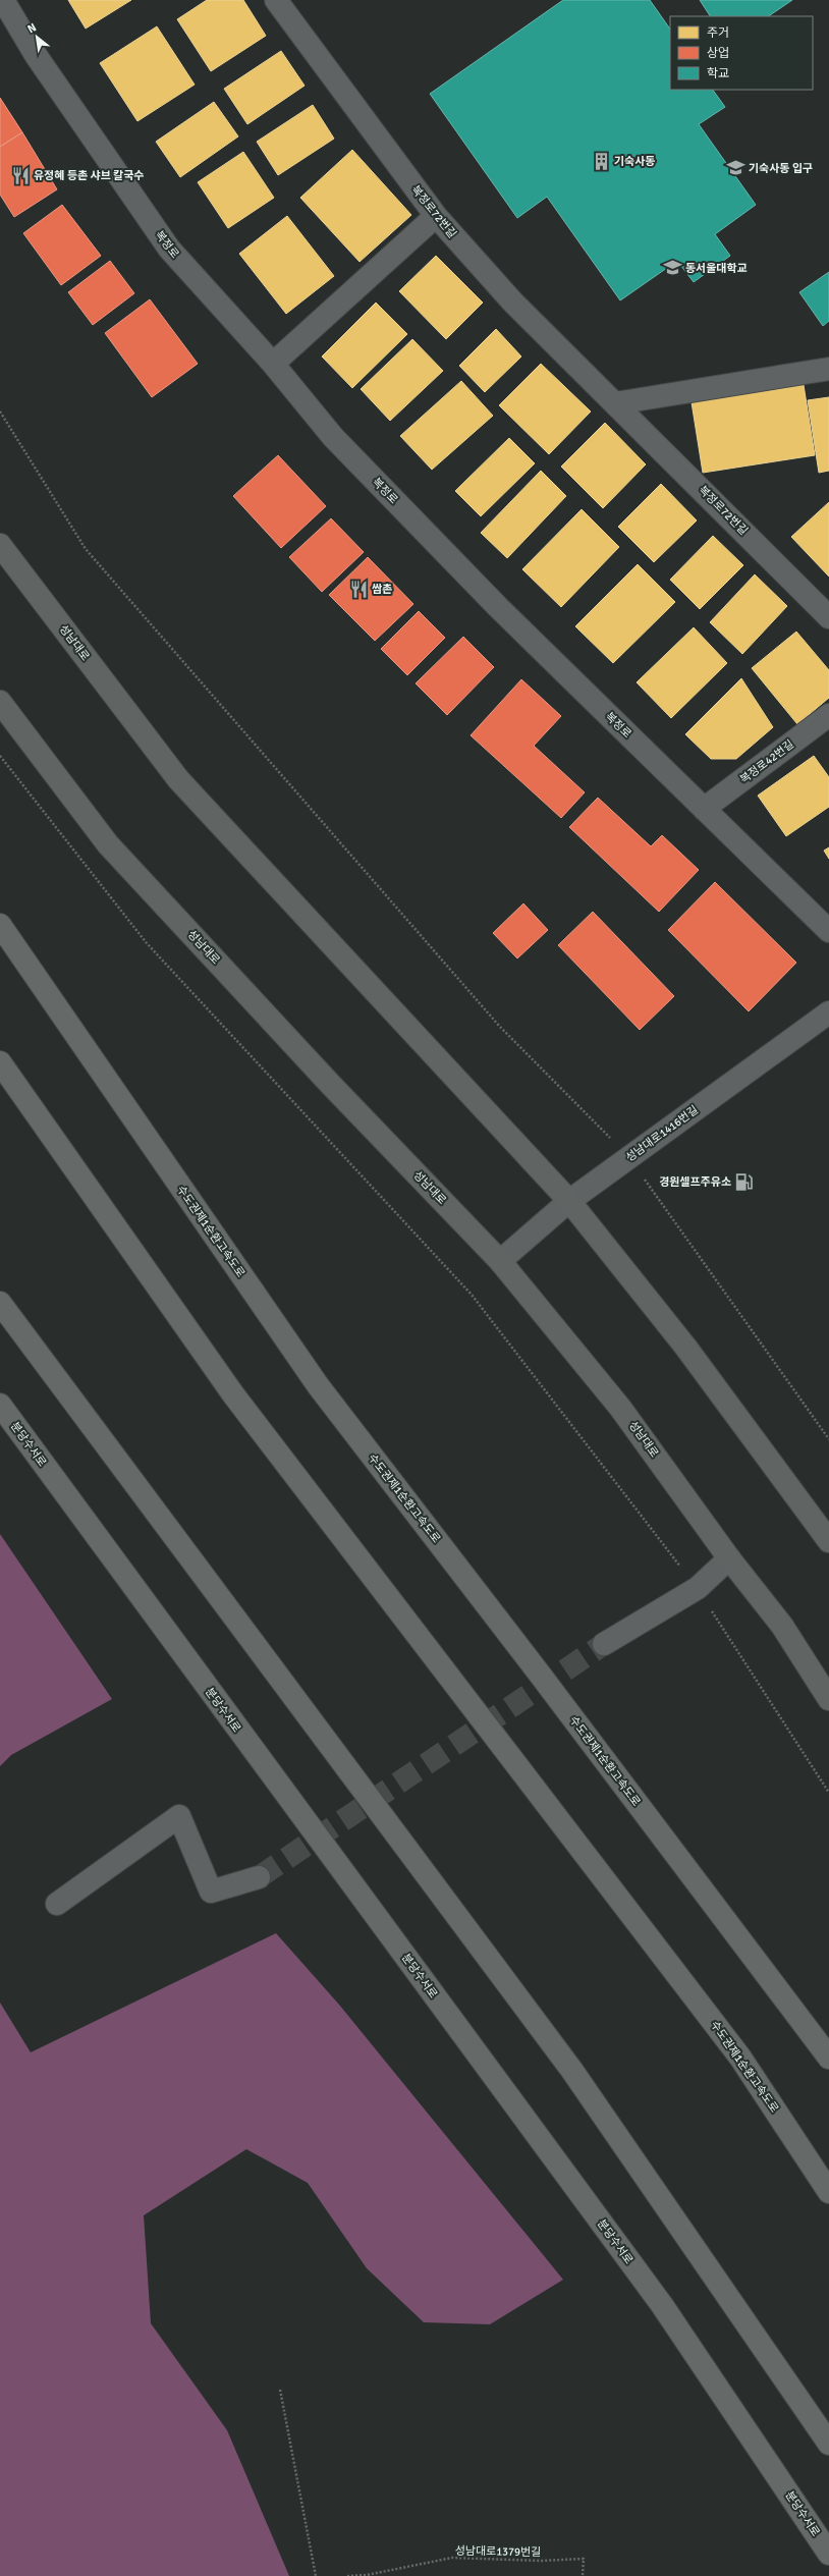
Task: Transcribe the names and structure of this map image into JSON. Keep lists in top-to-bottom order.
{
  "streets": {
    "highway": ["수도권제1순환고속도로", "분당수서로"],
    "main road": ["성남대로"],
    "street": [
      "복정로72번길",
      "복정로",
      "복정로42번길",
      "성남대로1416번길"
    ],
    "path": ["성남대로1379번길"]
  },
  "crossings": [
    ["복정로", "복정로42번길"],
    ["성남대로", "성남대로1416번길"]
  ],
  "places": {
    "building": ["기숙사동"],
    "school or university": ["기숙사동 입구", "동서울대학교"],
    "restaurant": ["유정혜 등촌 샤브 칼국수", "쌈촌"],
    "fuel station": ["경원셀프주유소"]
  },
  "legend": ["주거", "상업", "학교"],
  "north": "top left"
}
